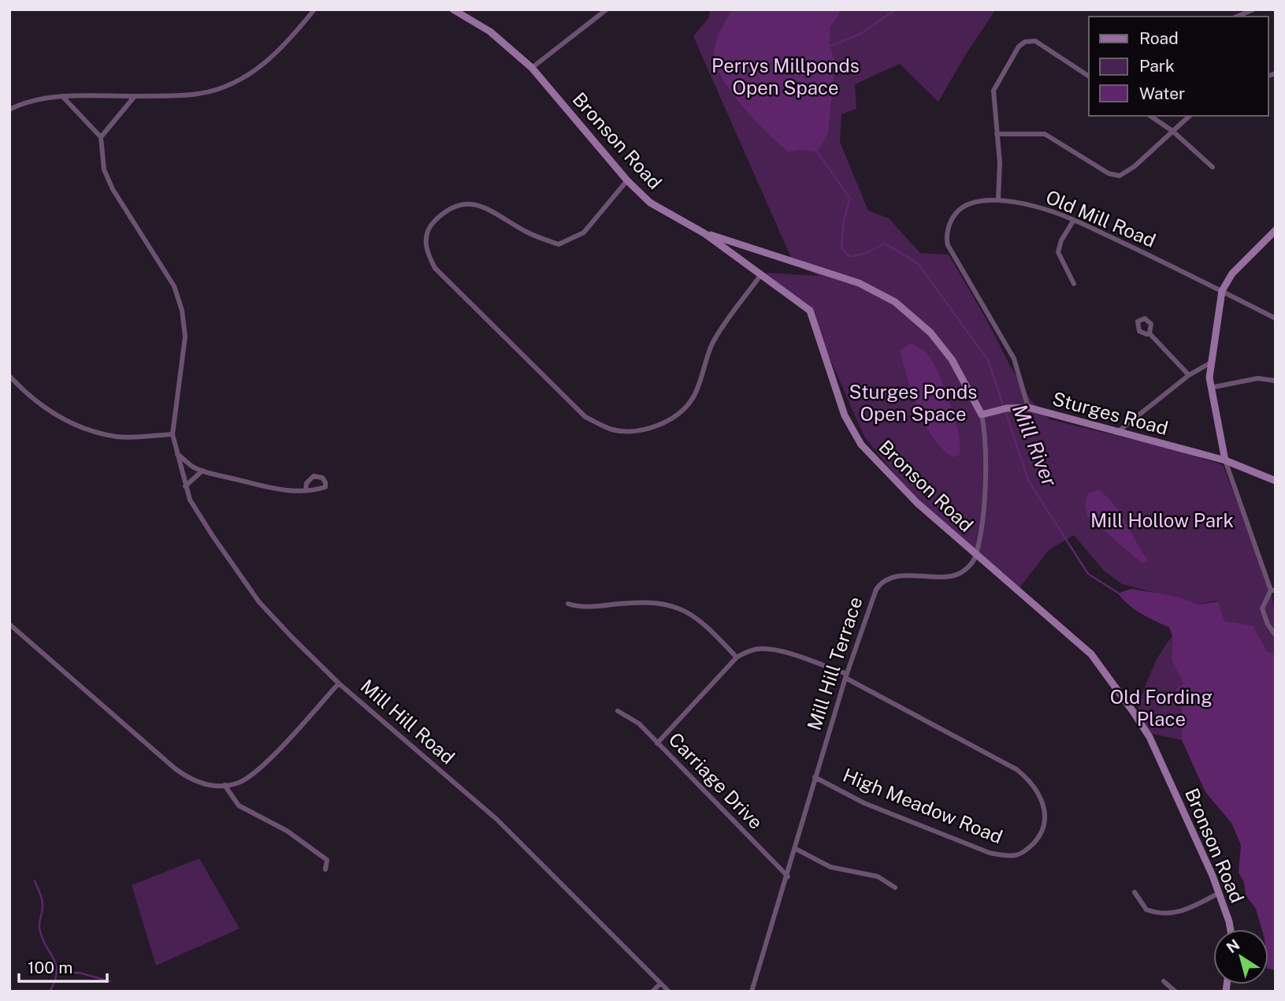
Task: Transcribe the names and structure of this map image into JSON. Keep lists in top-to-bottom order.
{
  "streets": {
    "main road": ["Bronson Road", "Sturges Road"],
    "street": [
      "Old Mill Road",
      "Mill Hill Terrace",
      "Mill Hill Road",
      "Carriage Drive",
      "High Meadow Road"
    ]
  },
  "crossings": [
    ["Bronson Road", "Mill Hill Terrace"],
    ["Old Mill Road", "Sturges Road"],
    ["Mill Hill Terrace", "Carriage Drive"],
    ["Mill Hill Terrace", "High Meadow Road"]
  ],
  "water": ["Mill River"],
  "parks": [
    "Perrys Millponds Open Space",
    "Sturges Ponds Open Space",
    "Mill Hollow Park",
    "Old Fording Place"
  ],
  "legend": ["Road", "Park", "Water"],
  "scale_bar": "100 m",
  "north": "top left"
}
